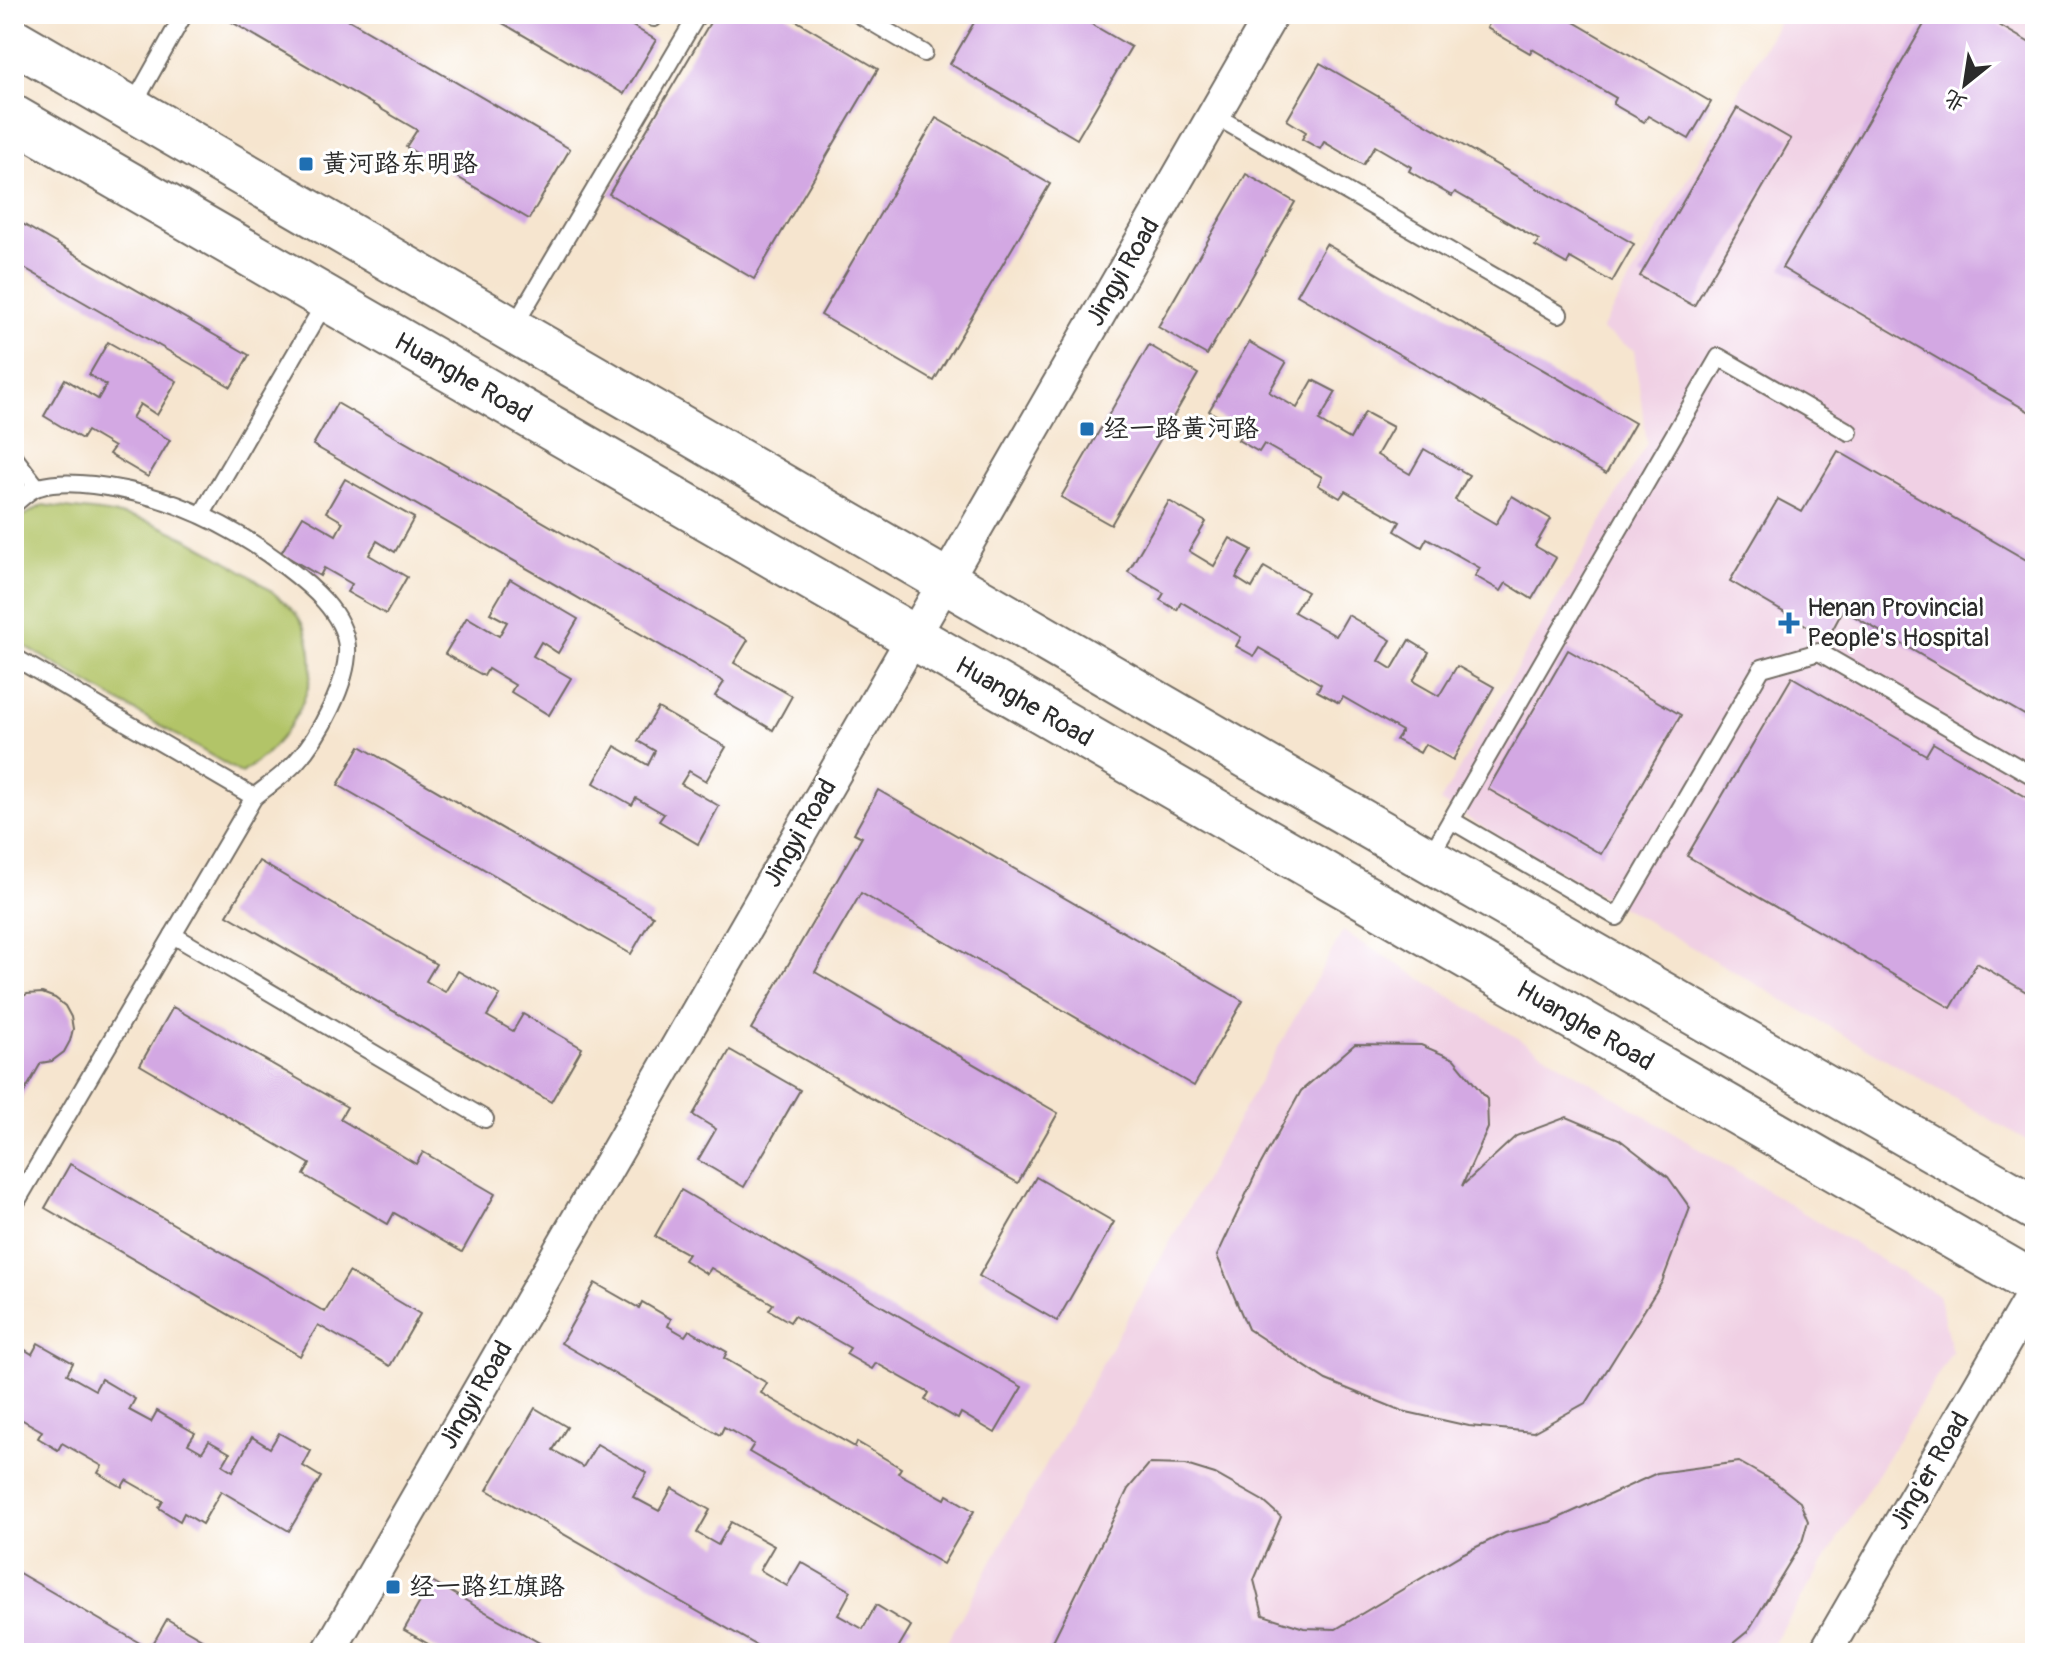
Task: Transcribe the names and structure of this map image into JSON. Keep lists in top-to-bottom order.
{
  "streets": {
    "main road": ["Huanghe Road"],
    "street": ["Jingyi Road", "Jing'er Road"]
  },
  "crossings": [
    ["Jingyi Road", "Huanghe Road"],
    ["Huanghe Road", "Jing'er Road"]
  ],
  "places": {
    "transit": ["黄河路东明路", "经一路黄河路", "经一路红旗路"],
    "health": ["Henan Provincial People's Hospital"]
  },
  "north": "bottom left"
}
